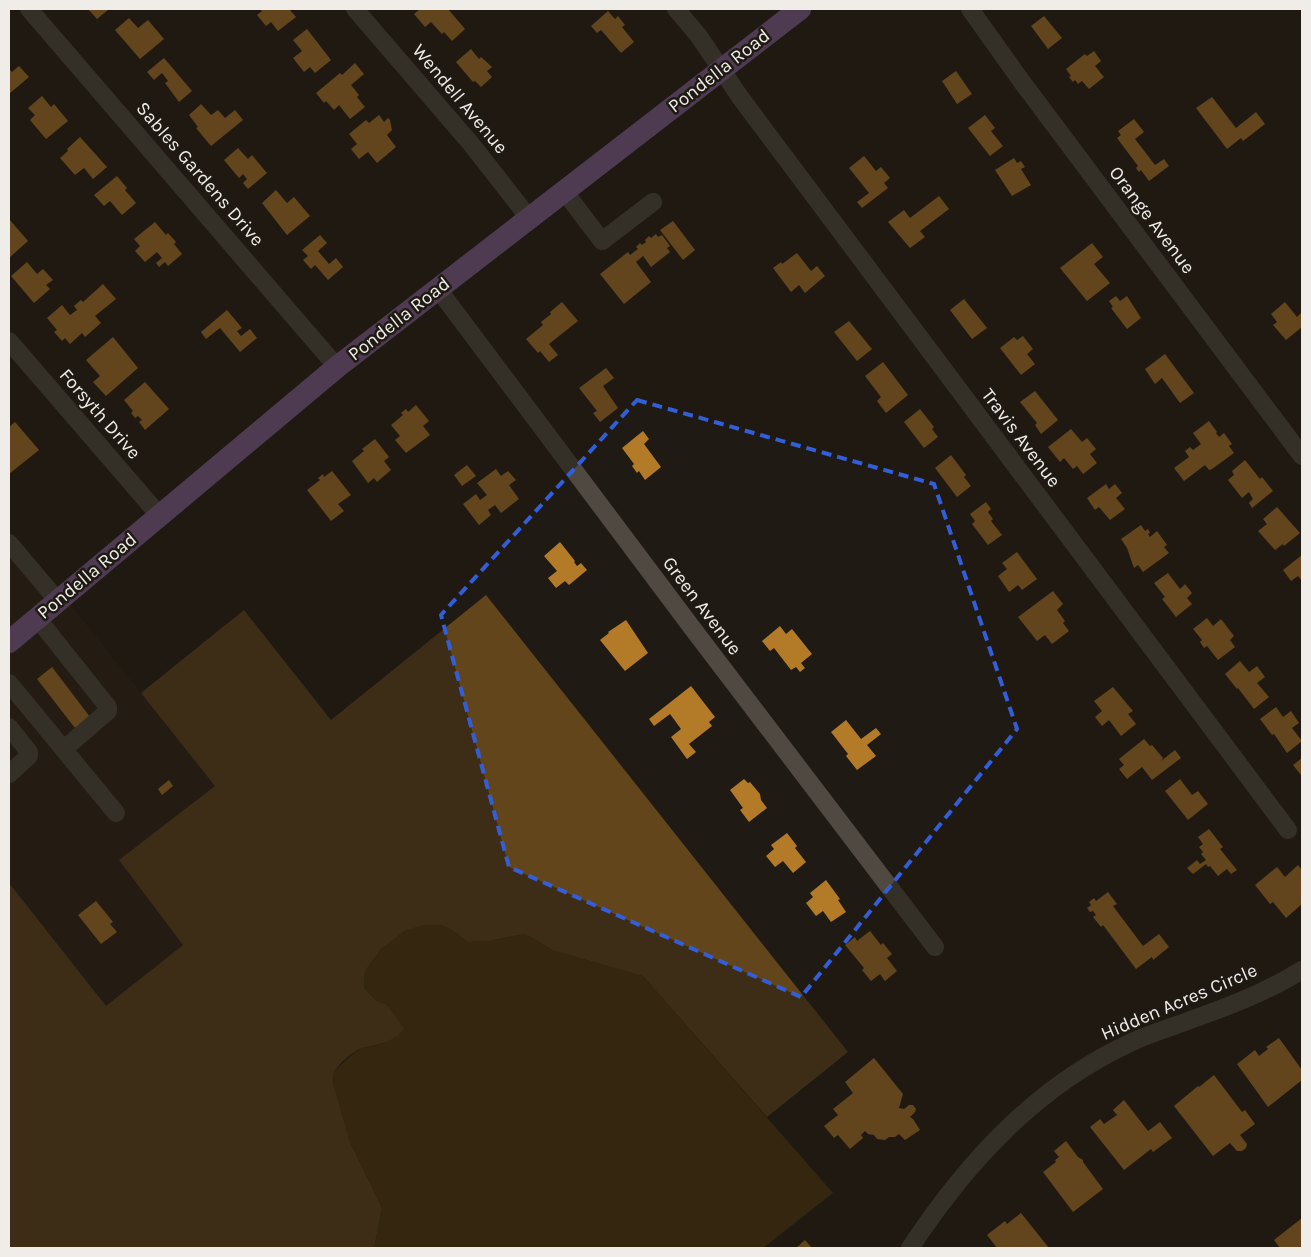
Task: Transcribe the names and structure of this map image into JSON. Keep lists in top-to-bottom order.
{
  "streets": {
    "main road": ["Pondella Road"],
    "street": [
      "Wendell Avenue",
      "Sables Gardens Drive",
      "Orange Avenue",
      "Forsyth Drive",
      "Travis Avenue",
      "Green Avenue",
      "Hidden Acres Circle"
    ]
  },
  "crossings": [
    ["Pondella Road", "Wendell Avenue"],
    ["Pondella Road", "Sables Gardens Drive"],
    ["Pondella Road", "Forsyth Drive"],
    ["Pondella Road", "Travis Avenue"],
    ["Pondella Road", "Green Avenue"]
  ]
}
